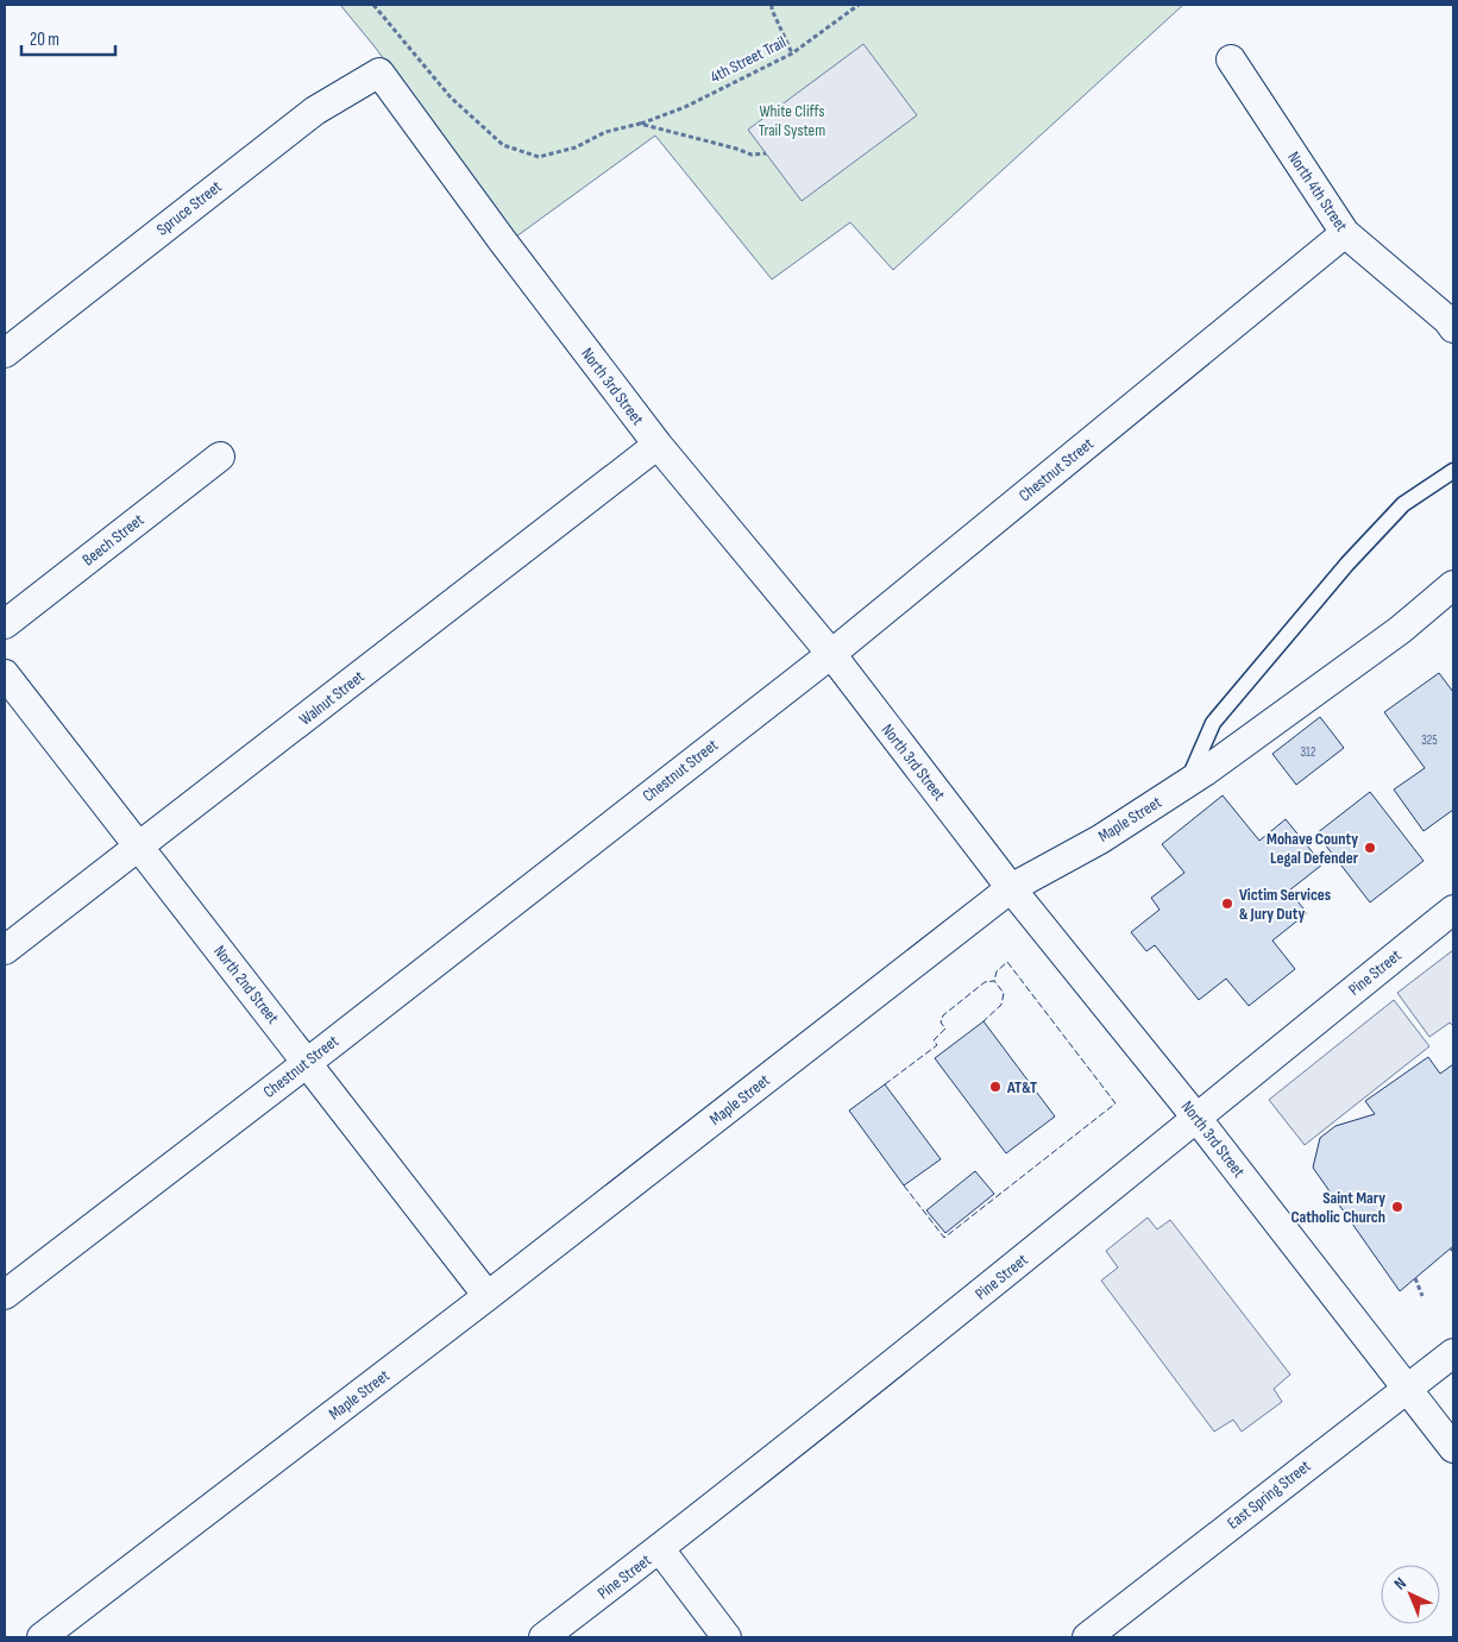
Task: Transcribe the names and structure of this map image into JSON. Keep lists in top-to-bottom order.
{
  "streets": {
    "street": [
      "North 4th Street",
      "Spruce Street",
      "North 3rd Street",
      "Chestnut Street",
      "Beech Street",
      "Walnut Street",
      "Maple Street",
      "Pine Street",
      "North 2nd Street",
      "East Spring Street"
    ],
    "path": ["4th Street Trail"]
  },
  "crossings": [
    ["North 4th Street", "Chestnut Street"],
    ["Spruce Street", "North 3rd Street"],
    ["North 3rd Street", "Chestnut Street"],
    ["North 3rd Street", "Walnut Street"],
    ["North 3rd Street", "Maple Street"],
    ["North 3rd Street", "Pine Street"],
    ["North 3rd Street", "East Spring Street"],
    ["Chestnut Street", "North 2nd Street"],
    ["Walnut Street", "North 2nd Street"],
    ["Maple Street", "North 2nd Street"]
  ],
  "parks": ["White Cliffs Trail System"],
  "places": [
    "Mohave County Legal Defender",
    "Victim Services & Jury Duty",
    "AT&T",
    "Saint Mary Catholic Church"
  ],
  "house_numbers": ["325", "312"],
  "scale_bar": "20 m",
  "north": "top left"
}
